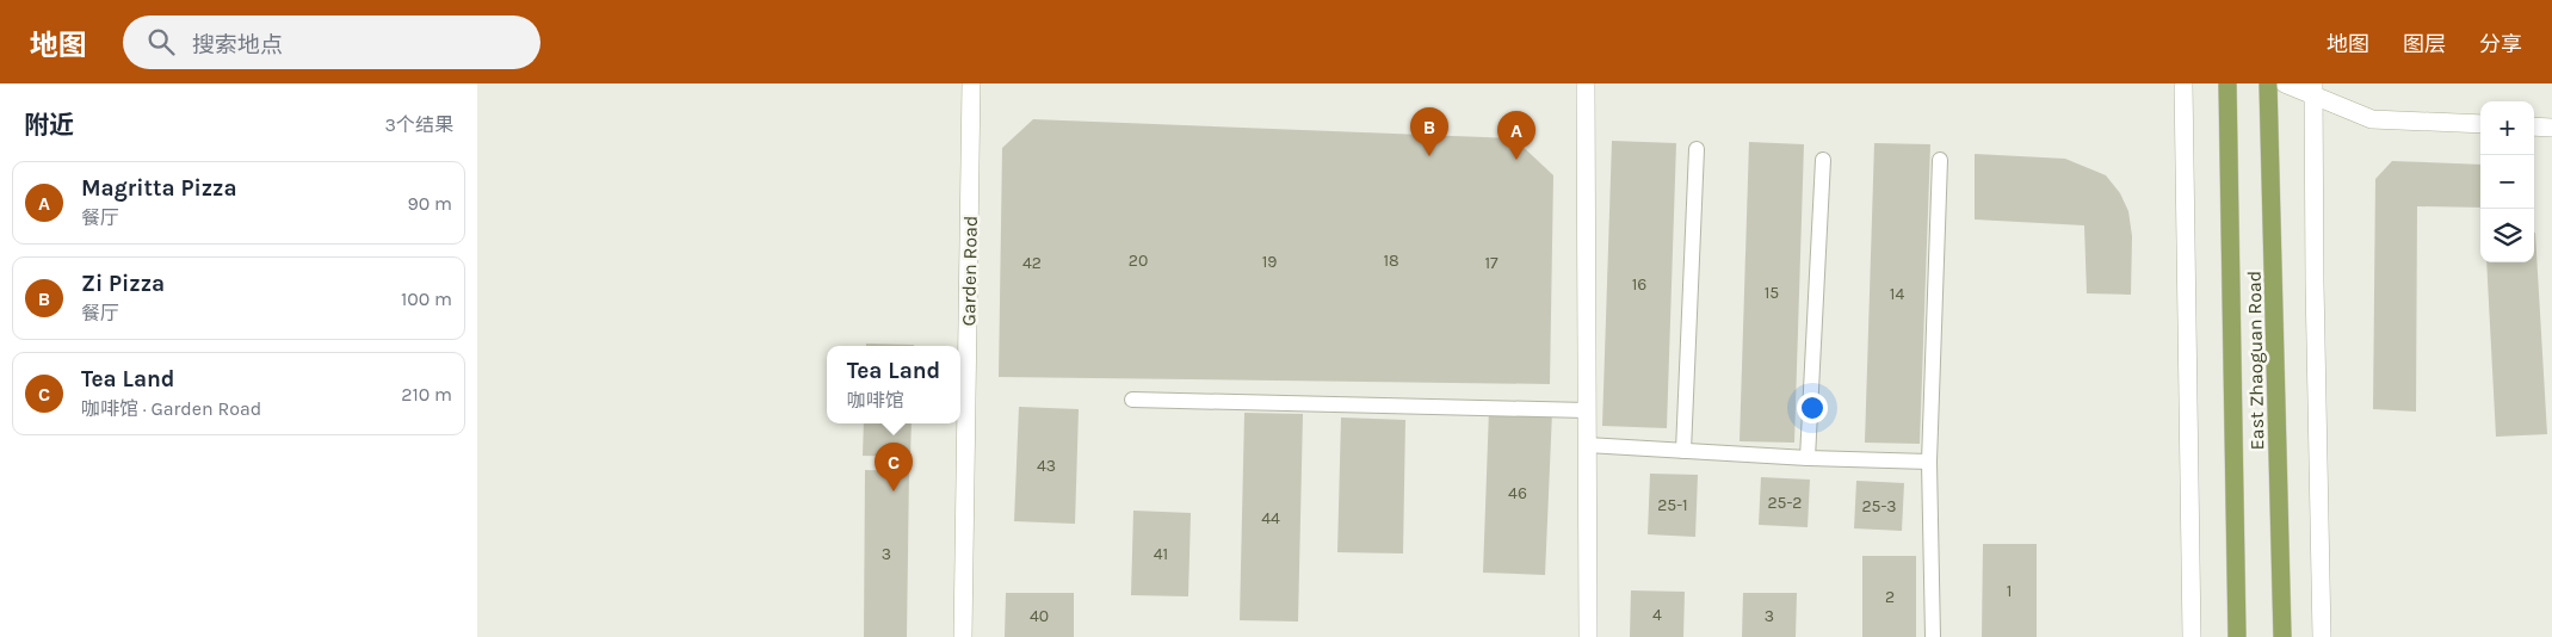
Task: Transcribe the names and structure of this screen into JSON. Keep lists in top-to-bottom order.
{
  "streets": {
    "main road": ["East Zhaoguan Road"],
    "street": ["Garden Road"]
  },
  "house_numbers": [
    "20",
    "18",
    "19",
    "42",
    "17",
    "16",
    "15",
    "14",
    "43",
    "46",
    "25-2",
    "25-1",
    "25-3",
    "44",
    "3",
    "41",
    "1",
    "2",
    "4",
    "40",
    "3"
  ],
  "page": {
    "header": "地图",
    "search": "搜索地点",
    "nav": ["地图", "图层", "分享"],
    "heading": ["附近", "3个结果"],
    "map_buttons": ["+", "−"],
    "pins": ["B", "A", "C"],
    "list": [
      {
        "mark": "A",
        "name": "Magritta Pizza",
        "note": "餐厅",
        "value": "90 m"
      },
      {
        "mark": "B",
        "name": "Zi Pizza",
        "note": "餐厅",
        "value": "100 m"
      },
      {
        "mark": "C",
        "name": "Tea Land",
        "note": "咖啡馆 · Garden Road",
        "value": "210 m"
      }
    ],
    "popup": ["Tea Land", "咖啡馆"]
  }
}
